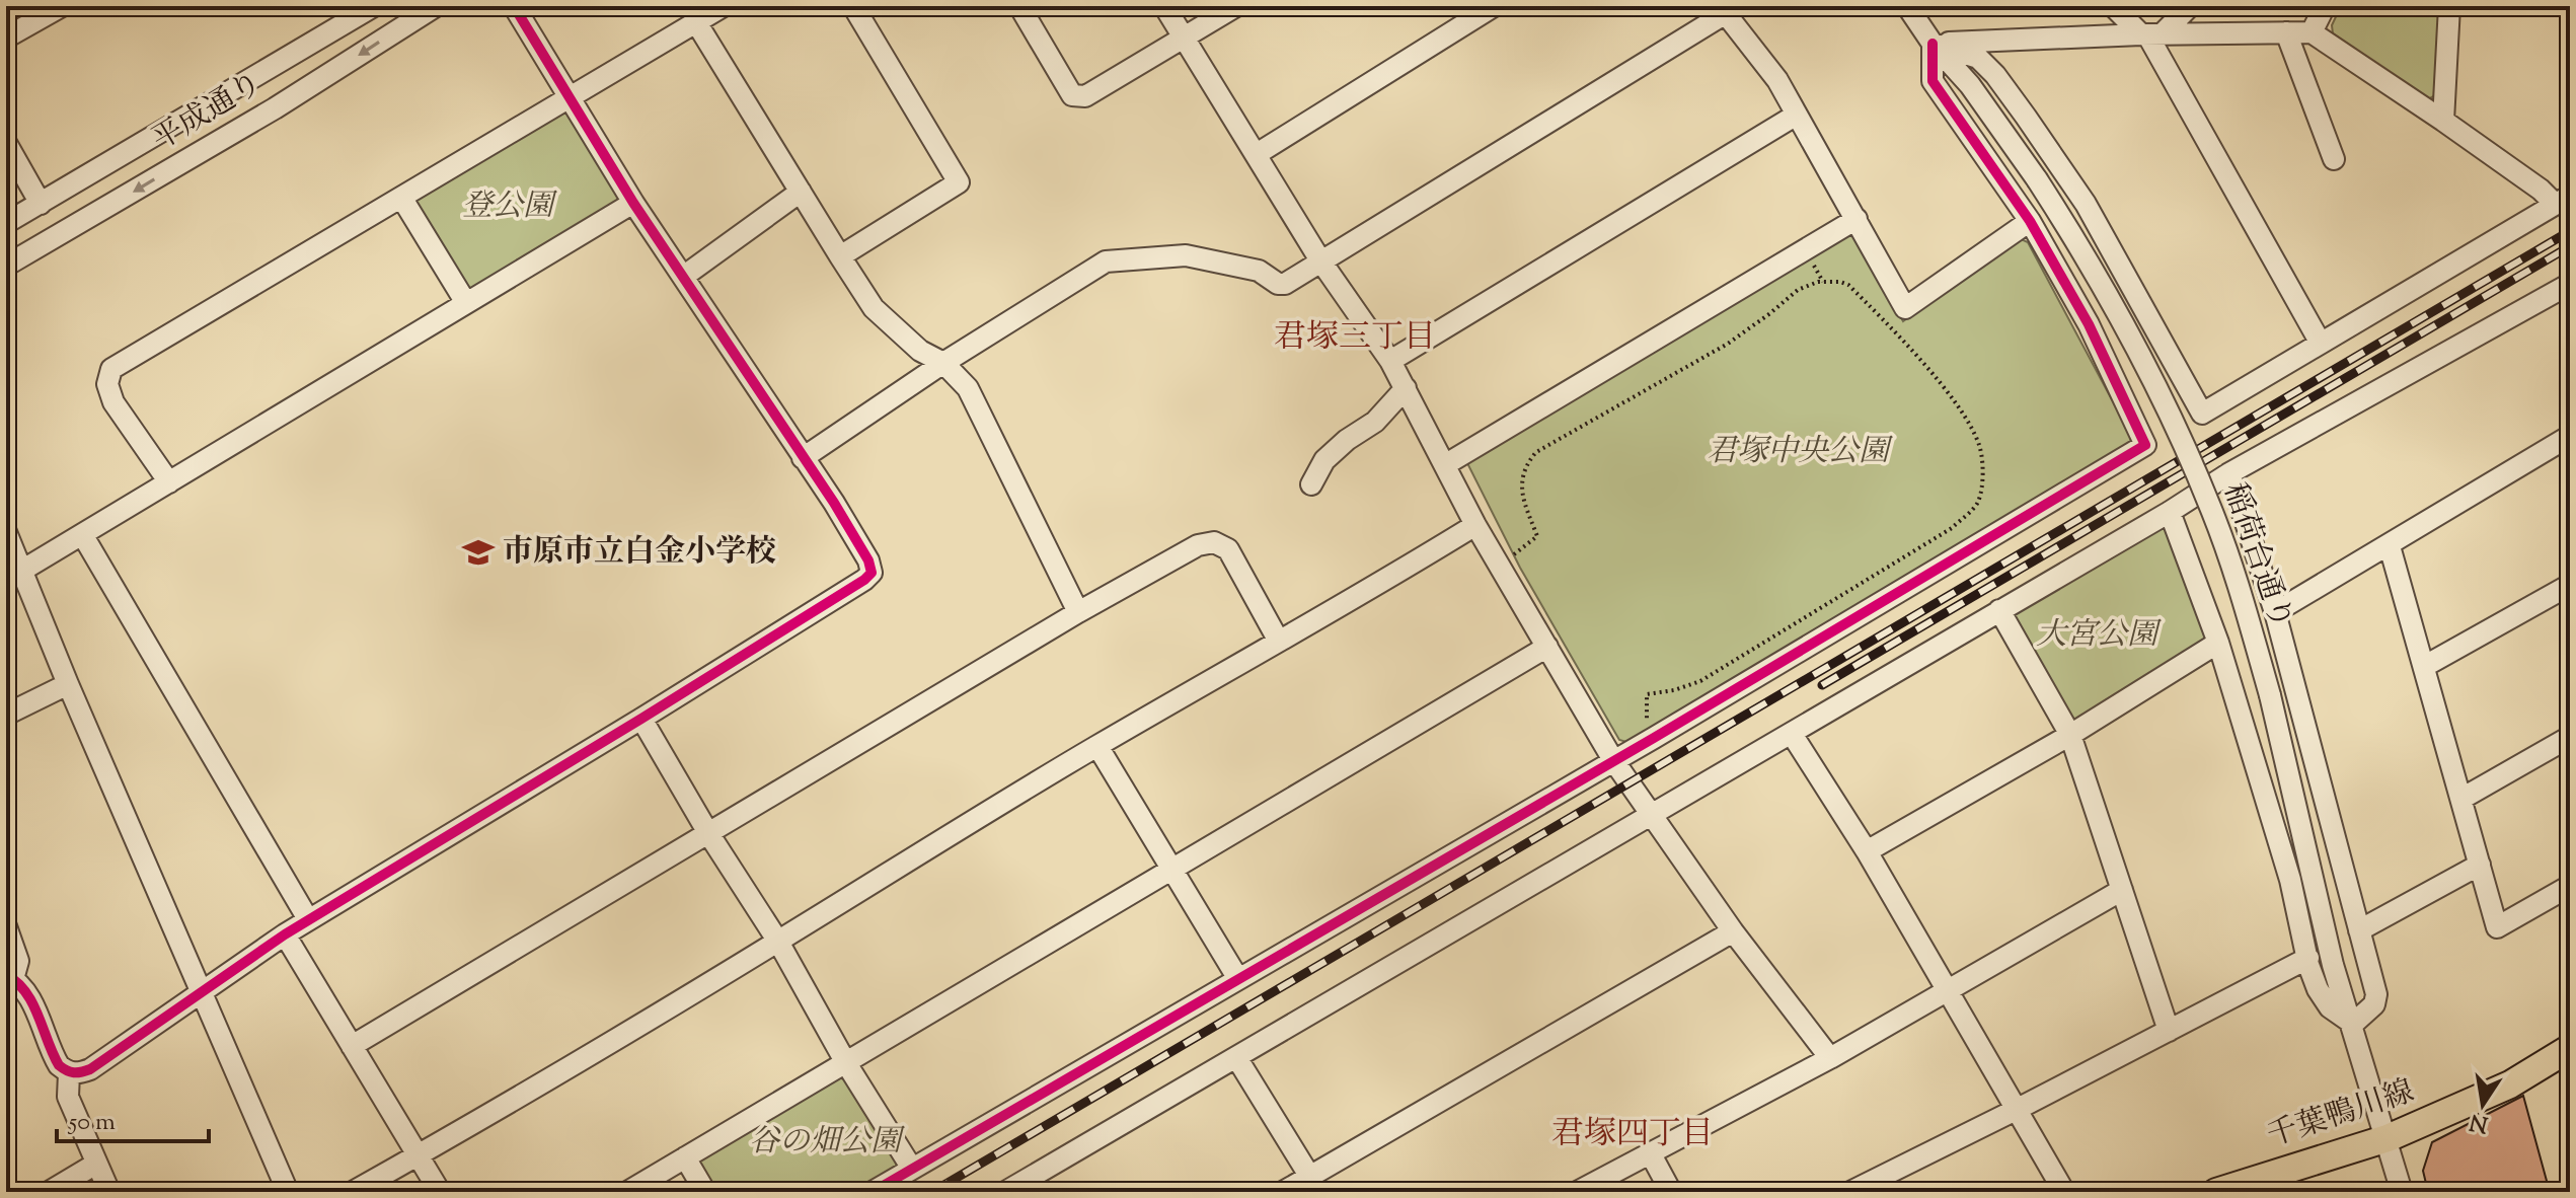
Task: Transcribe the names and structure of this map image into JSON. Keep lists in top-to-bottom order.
{
  "streets": {
    "main road": ["千葉鴨川線"],
    "street": ["平成通り", "稲荷台通り"]
  },
  "crossings": [
    ["稲荷台通り", "千葉鴨川線"]
  ],
  "districts": ["君塚三丁目", "君塚四丁目"],
  "parks": [
    "登公園",
    "君塚中央公園",
    "大宮公園",
    "谷の畑公園"
  ],
  "places": {
    "school or university": ["市原市立白金小学校"]
  },
  "scale_bar": "50 m",
  "north": "bottom"
}
